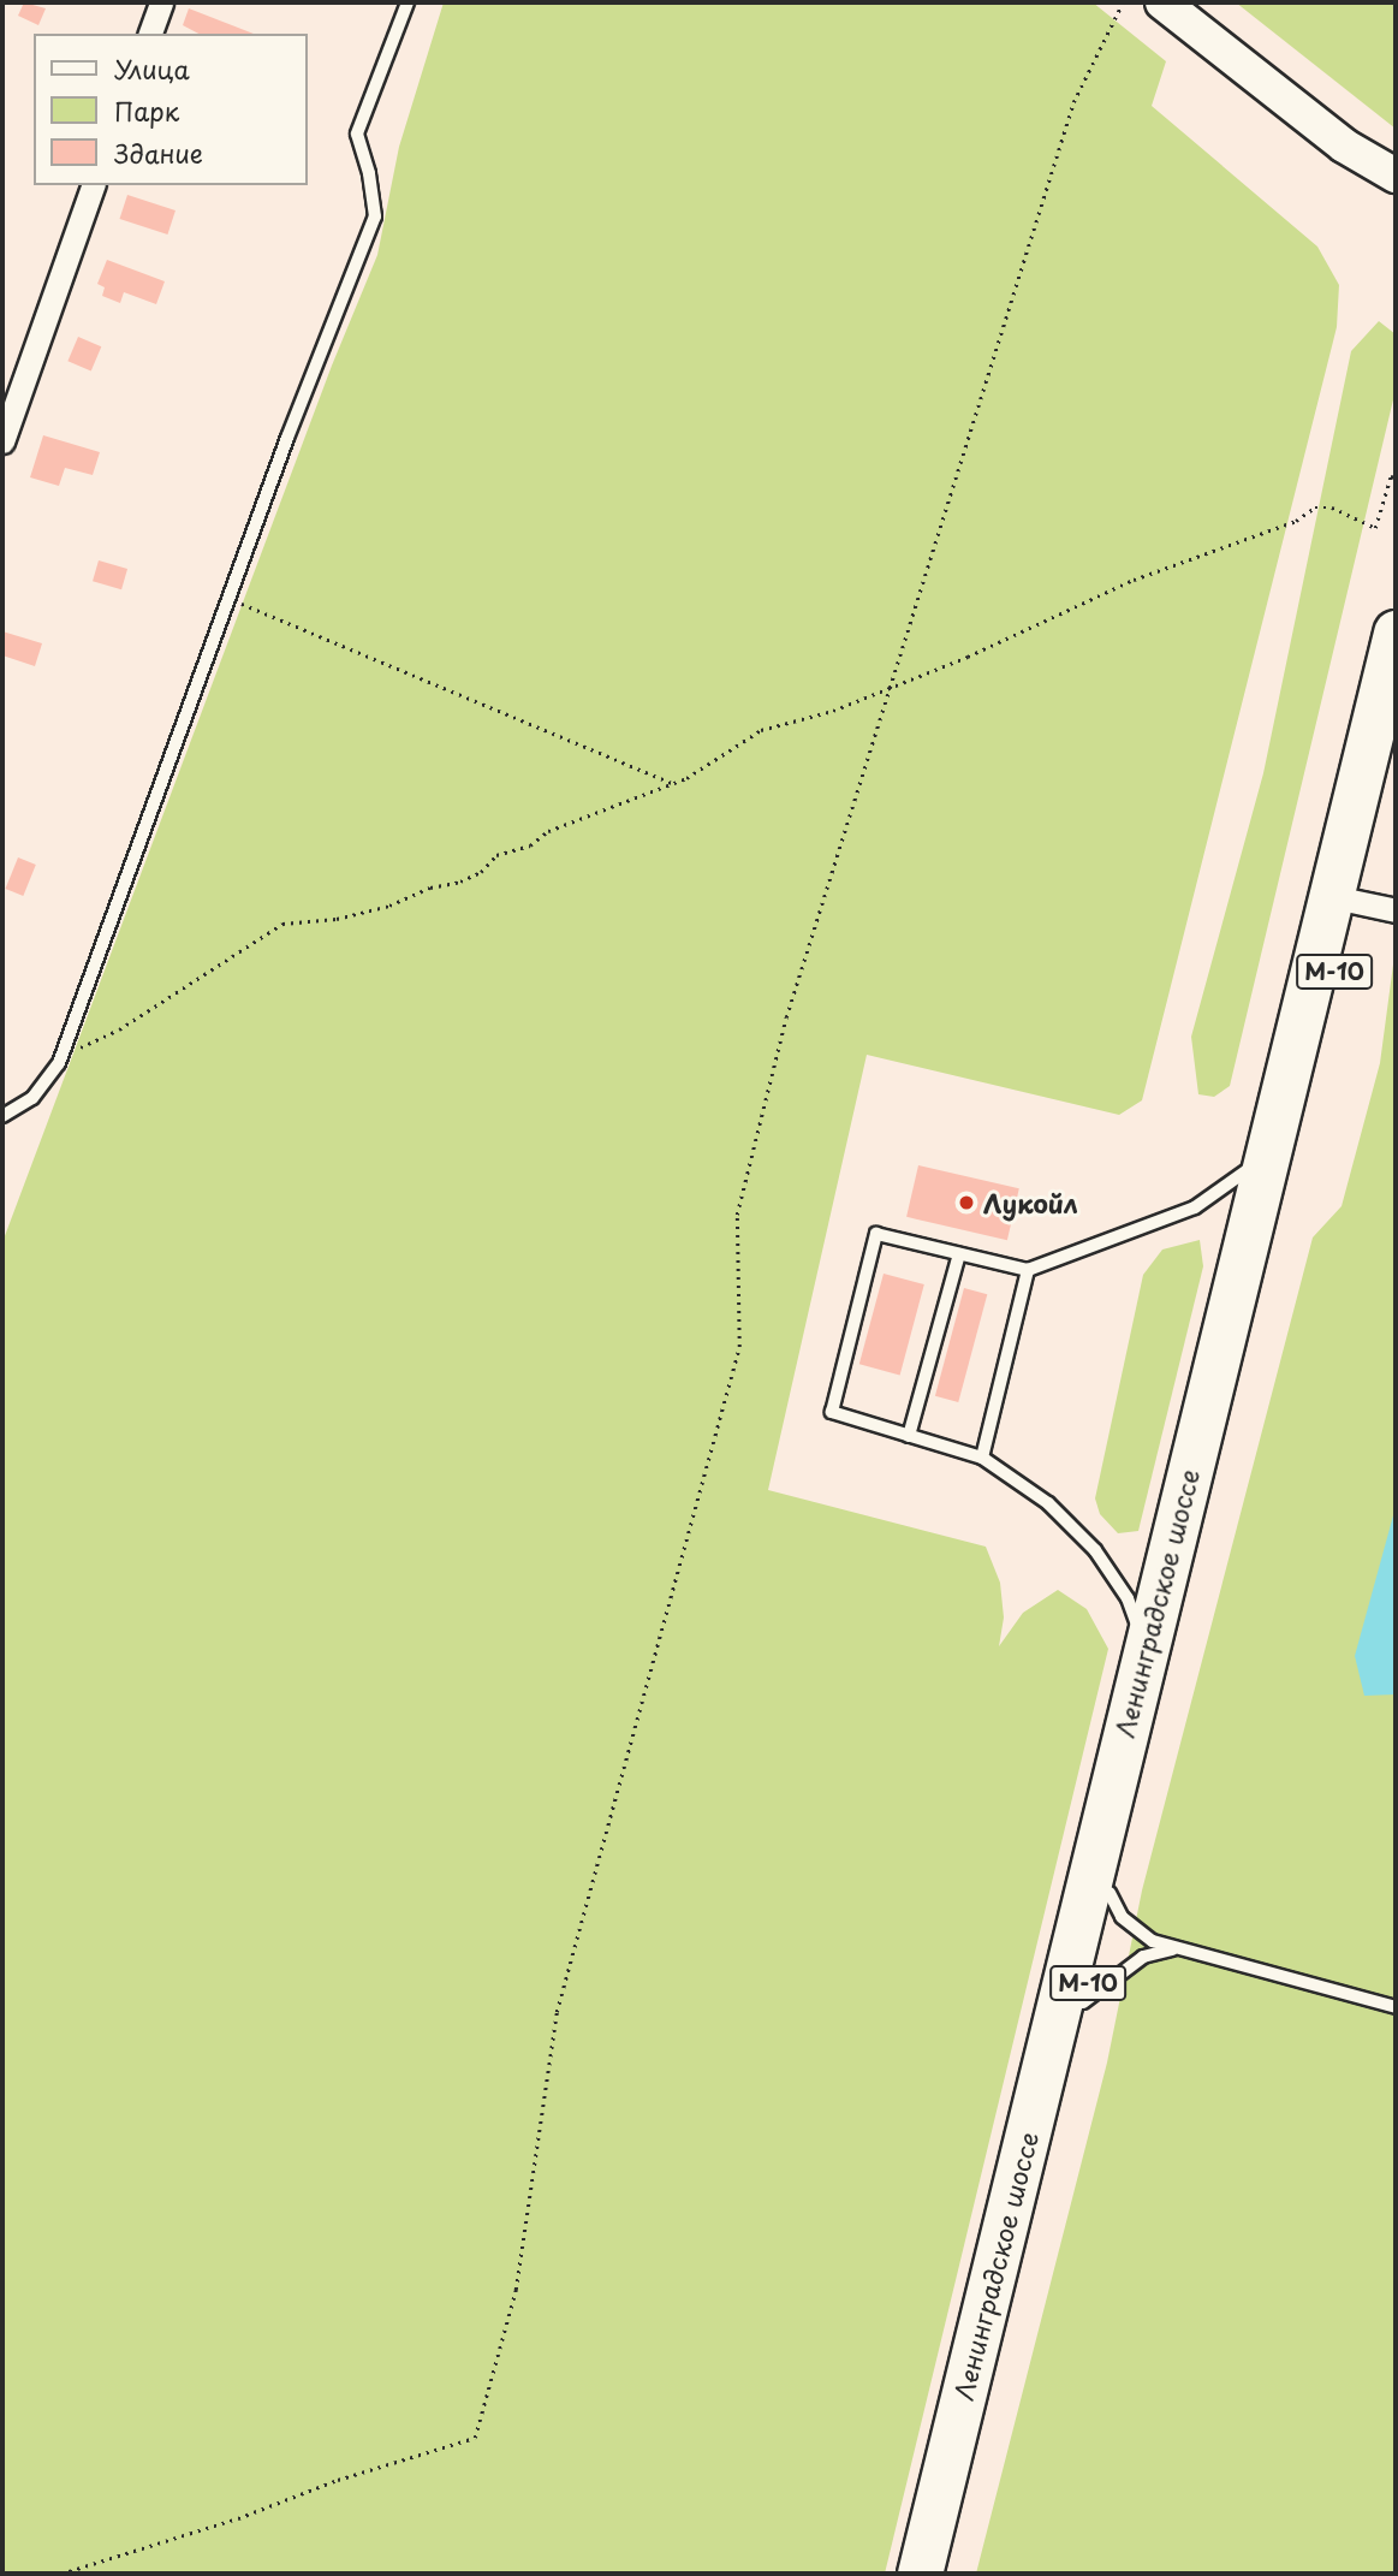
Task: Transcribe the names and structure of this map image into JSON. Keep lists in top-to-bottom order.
{
  "streets": {
    "highway": ["М-10", "Ленинградское шоссе"]
  },
  "places": ["Лукойл"],
  "legend": ["Улица", "Парк", "Здание"]
}
